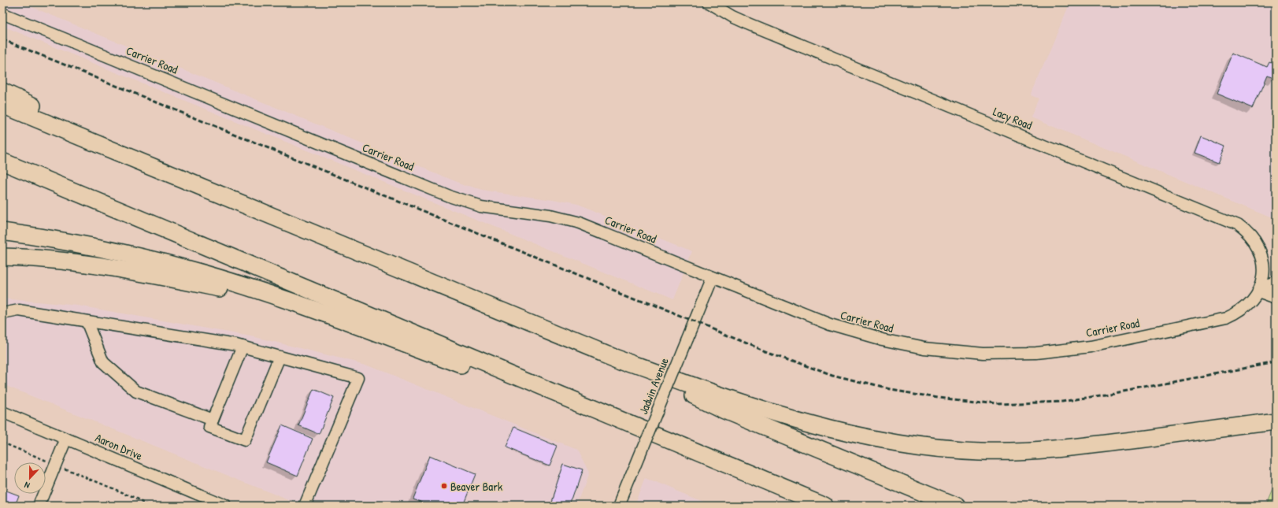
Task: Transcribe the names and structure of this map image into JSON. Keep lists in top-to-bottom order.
{
  "streets": {
    "street": [
      "Carrier Road",
      "Lacy Road",
      "Jadwin Avenue",
      "Aaron Drive"
    ]
  },
  "crossings": [
    ["Carrier Road", "Lacy Road"],
    ["Carrier Road", "Jadwin Avenue"]
  ],
  "places": ["Beaver Bark"],
  "north": "bottom"
}
